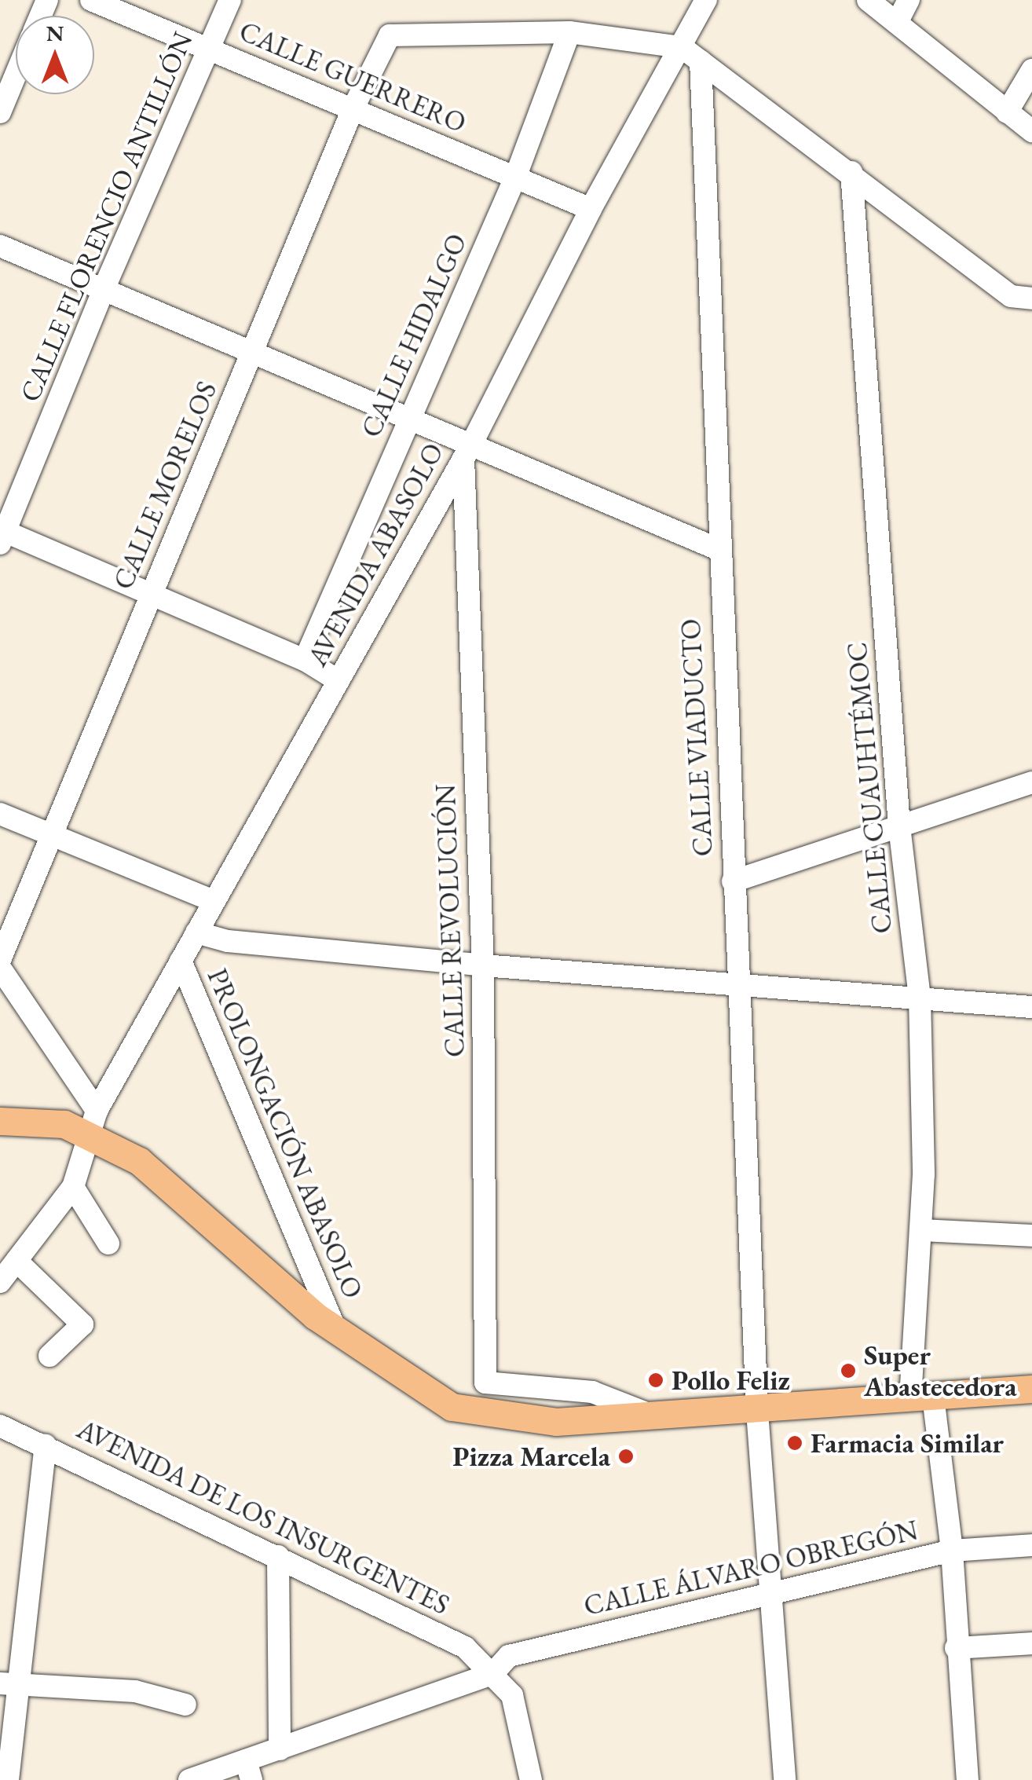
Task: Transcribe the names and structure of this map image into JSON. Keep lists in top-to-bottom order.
{
  "streets": {
    "street": [
      "CALLE GUERRERO",
      "CALLE FLORENCIO ANTILLÓN",
      "CALLE HIDALGO",
      "CALLE MORELOS",
      "AVENIDA ABASOLO",
      "CALLE VIADUCTO",
      "CALLE CUAUHTÉMOC",
      "CALLE REVOLUCIÓN",
      "PROLONGACIÓN ABASOLO",
      "AVENIDA DE LOS INSURGENTES",
      "CALLE ÁLVARO OBREGÓN"
    ]
  },
  "crossings": [
    ["CALLE GUERRERO", "CALLE FLORENCIO ANTILLÓN"],
    ["CALLE GUERRERO", "CALLE HIDALGO"],
    ["CALLE GUERRERO", "CALLE MORELOS"],
    ["CALLE GUERRERO", "AVENIDA ABASOLO"],
    ["CALLE HIDALGO", "CALLE MORELOS"],
    ["AVENIDA ABASOLO", "CALLE REVOLUCIÓN"],
    ["AVENIDA ABASOLO", "PROLONGACIÓN ABASOLO"],
    ["CALLE VIADUCTO", "CALLE ÁLVARO OBREGÓN"],
    ["CALLE CUAUHTÉMOC", "CALLE ÁLVARO OBREGÓN"],
    ["AVENIDA DE LOS INSURGENTES", "CALLE ÁLVARO OBREGÓN"]
  ],
  "places": [
    "Super Abastecedora",
    "Pollo Feliz",
    "Farmacia Similar",
    "Pizza Marcela"
  ],
  "north": "top"
}
